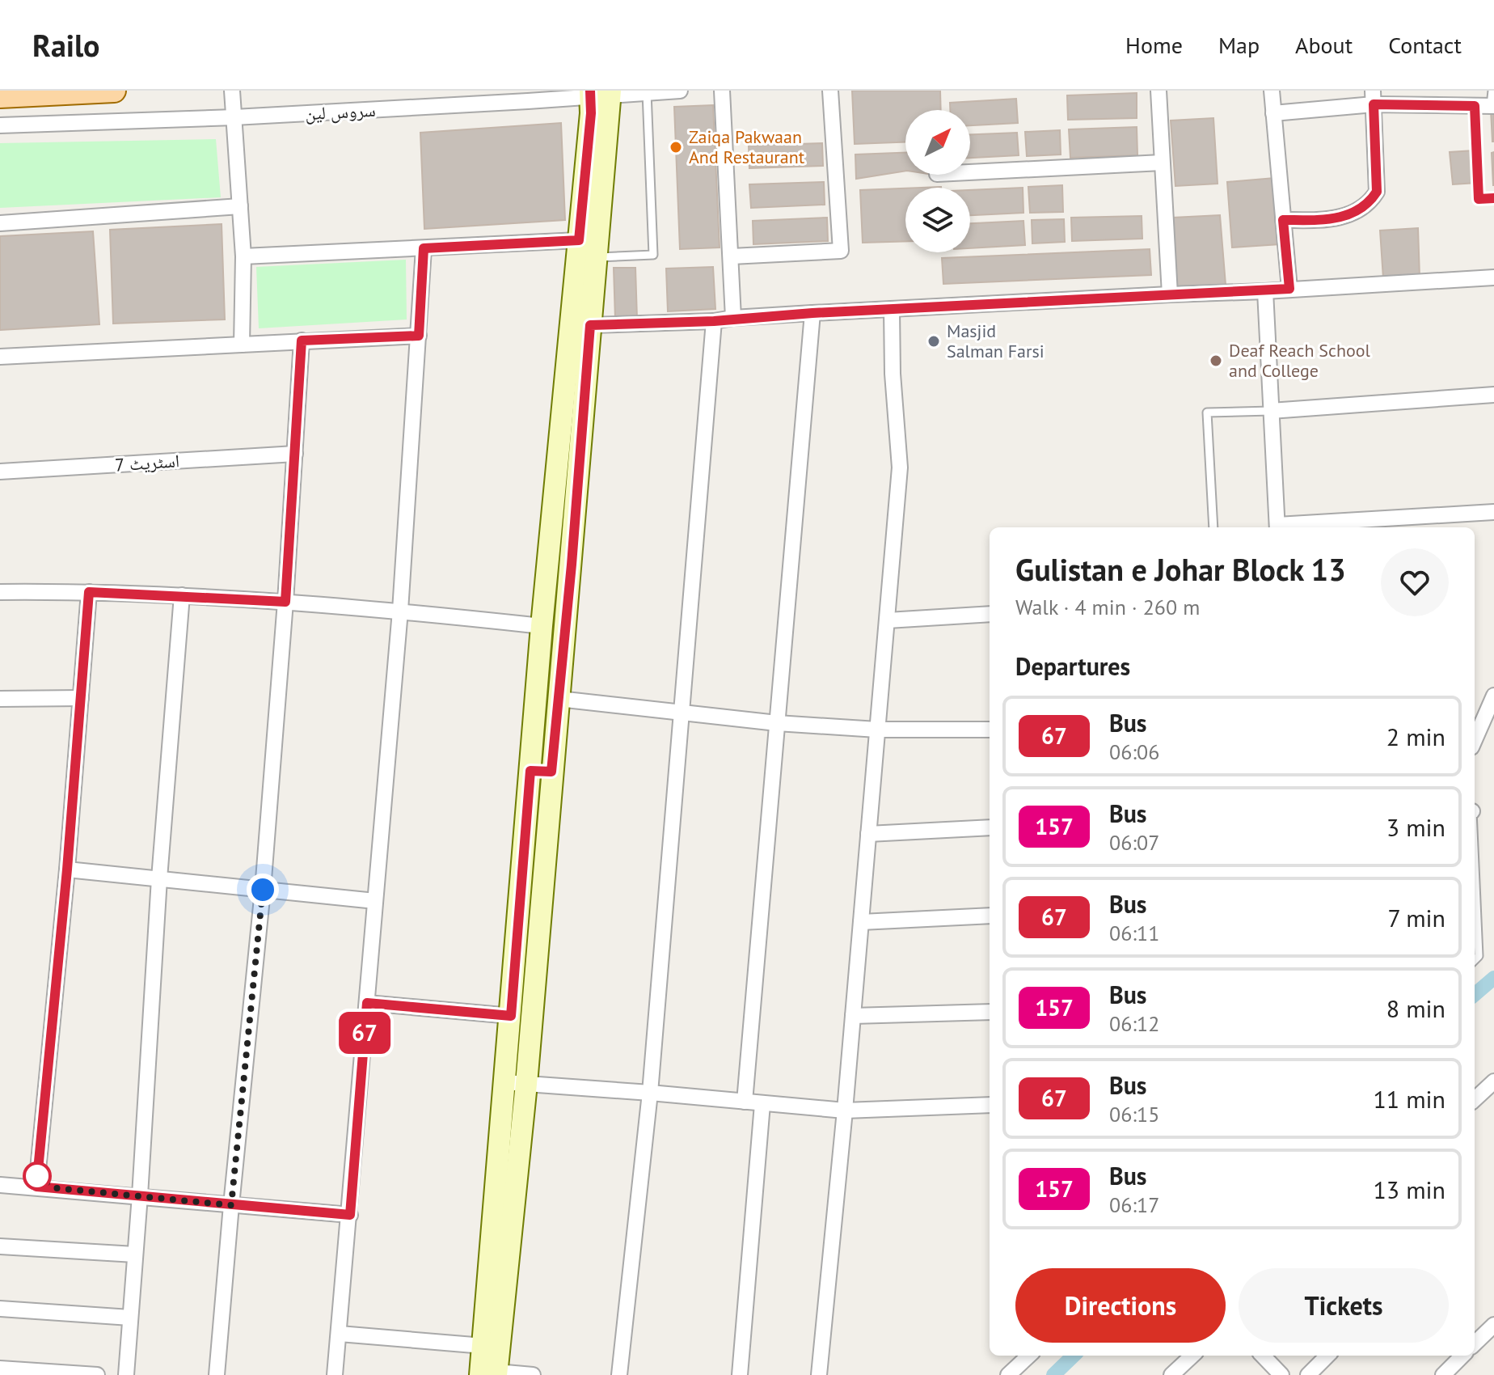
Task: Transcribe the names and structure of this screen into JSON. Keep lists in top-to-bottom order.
{
  "streets": {
    "street": ["سروس لین", "اسٹریٹ 7"]
  },
  "places": ["Zaiqa Pakwaan And Restaurant", "Masjid Salman Farsi", "Deaf Reach School and College"],
  "lines": ["bus line 67"],
  "north": "top right",
  "page": {
    "header": "Railo",
    "nav": [
      "Home",
      "Map",
      "About",
      "Contact"
    ],
    "on_map": "67",
    "heading": [
      ["Gulistan e Johar Block 13", "Walk · 4 min · 260 m"],
      "Departures"
    ],
    "list": [
      {
        "mark": "67",
        "name": "Bus",
        "note": "06:06",
        "value": "2 min"
      },
      {
        "mark": "157",
        "name": "Bus",
        "note": "06:07",
        "value": "3 min"
      },
      {
        "mark": "67",
        "name": "Bus",
        "note": "06:11",
        "value": "7 min"
      },
      {
        "mark": "157",
        "name": "Bus",
        "note": "06:12",
        "value": "8 min"
      },
      {
        "mark": "67",
        "name": "Bus",
        "note": "06:15",
        "value": "11 min"
      },
      {
        "mark": "157",
        "name": "Bus",
        "note": "06:17",
        "value": "13 min"
      }
    ],
    "buttons": ["Directions", "Tickets"]
  }
}
